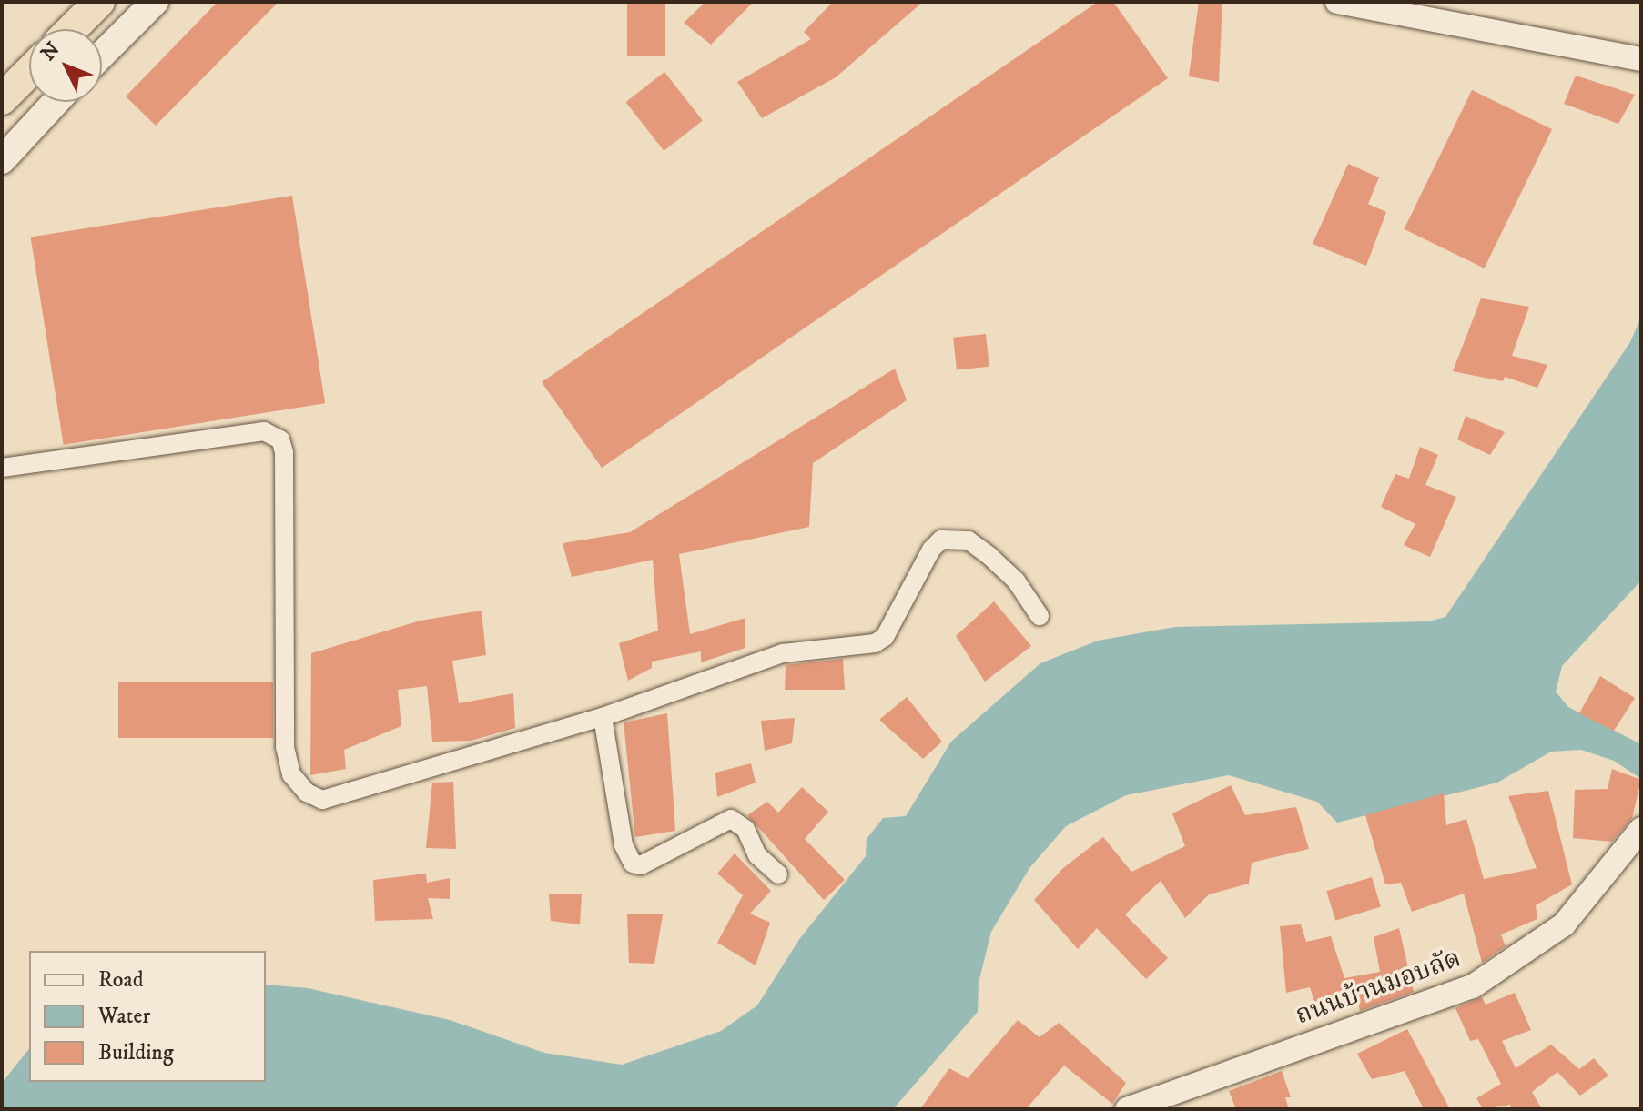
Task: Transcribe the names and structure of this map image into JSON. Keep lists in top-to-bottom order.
{
  "streets": {
    "street": ["ถนนบ้านมอบลัด"]
  },
  "legend": ["Road", "Water", "Building"],
  "north": "top left"
}
